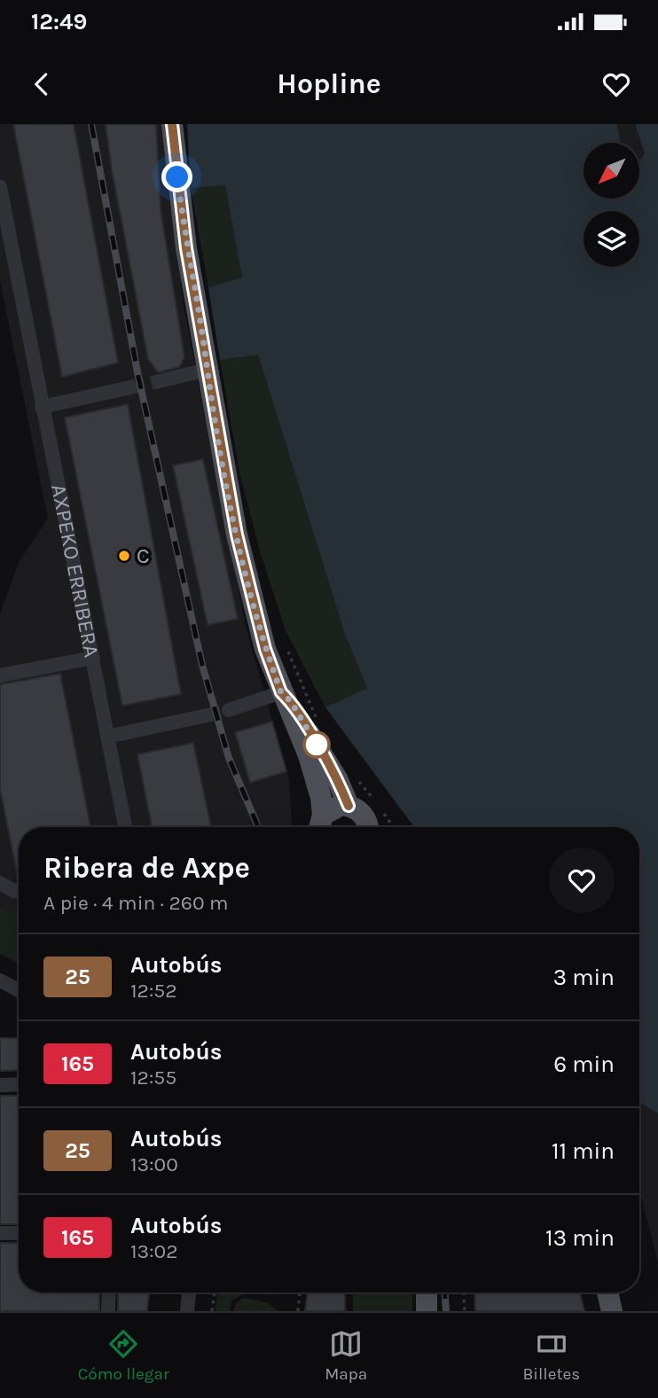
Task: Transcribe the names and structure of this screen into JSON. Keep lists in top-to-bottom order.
{
  "streets": {
    "street": ["AXPEKO ERRIBERA"]
  },
  "places": ["C"],
  "lines": ["bus line 25"],
  "north": "bottom left",
  "page": {
    "status": "12:49",
    "header": "Hopline",
    "heading": ["Ribera de Axpe", "A pie · 4 min · 260 m"],
    "list": [
      {
        "mark": "25",
        "name": "Autobús",
        "note": "12:52",
        "value": "3 min"
      },
      {
        "mark": "165",
        "name": "Autobús",
        "note": "12:55",
        "value": "6 min"
      },
      {
        "mark": "25",
        "name": "Autobús",
        "note": "13:00",
        "value": "11 min"
      },
      {
        "mark": "165",
        "name": "Autobús",
        "note": "13:02",
        "value": "13 min"
      }
    ],
    "tabs": ["Cómo llegar", "Mapa", "Billetes"]
  }
}
